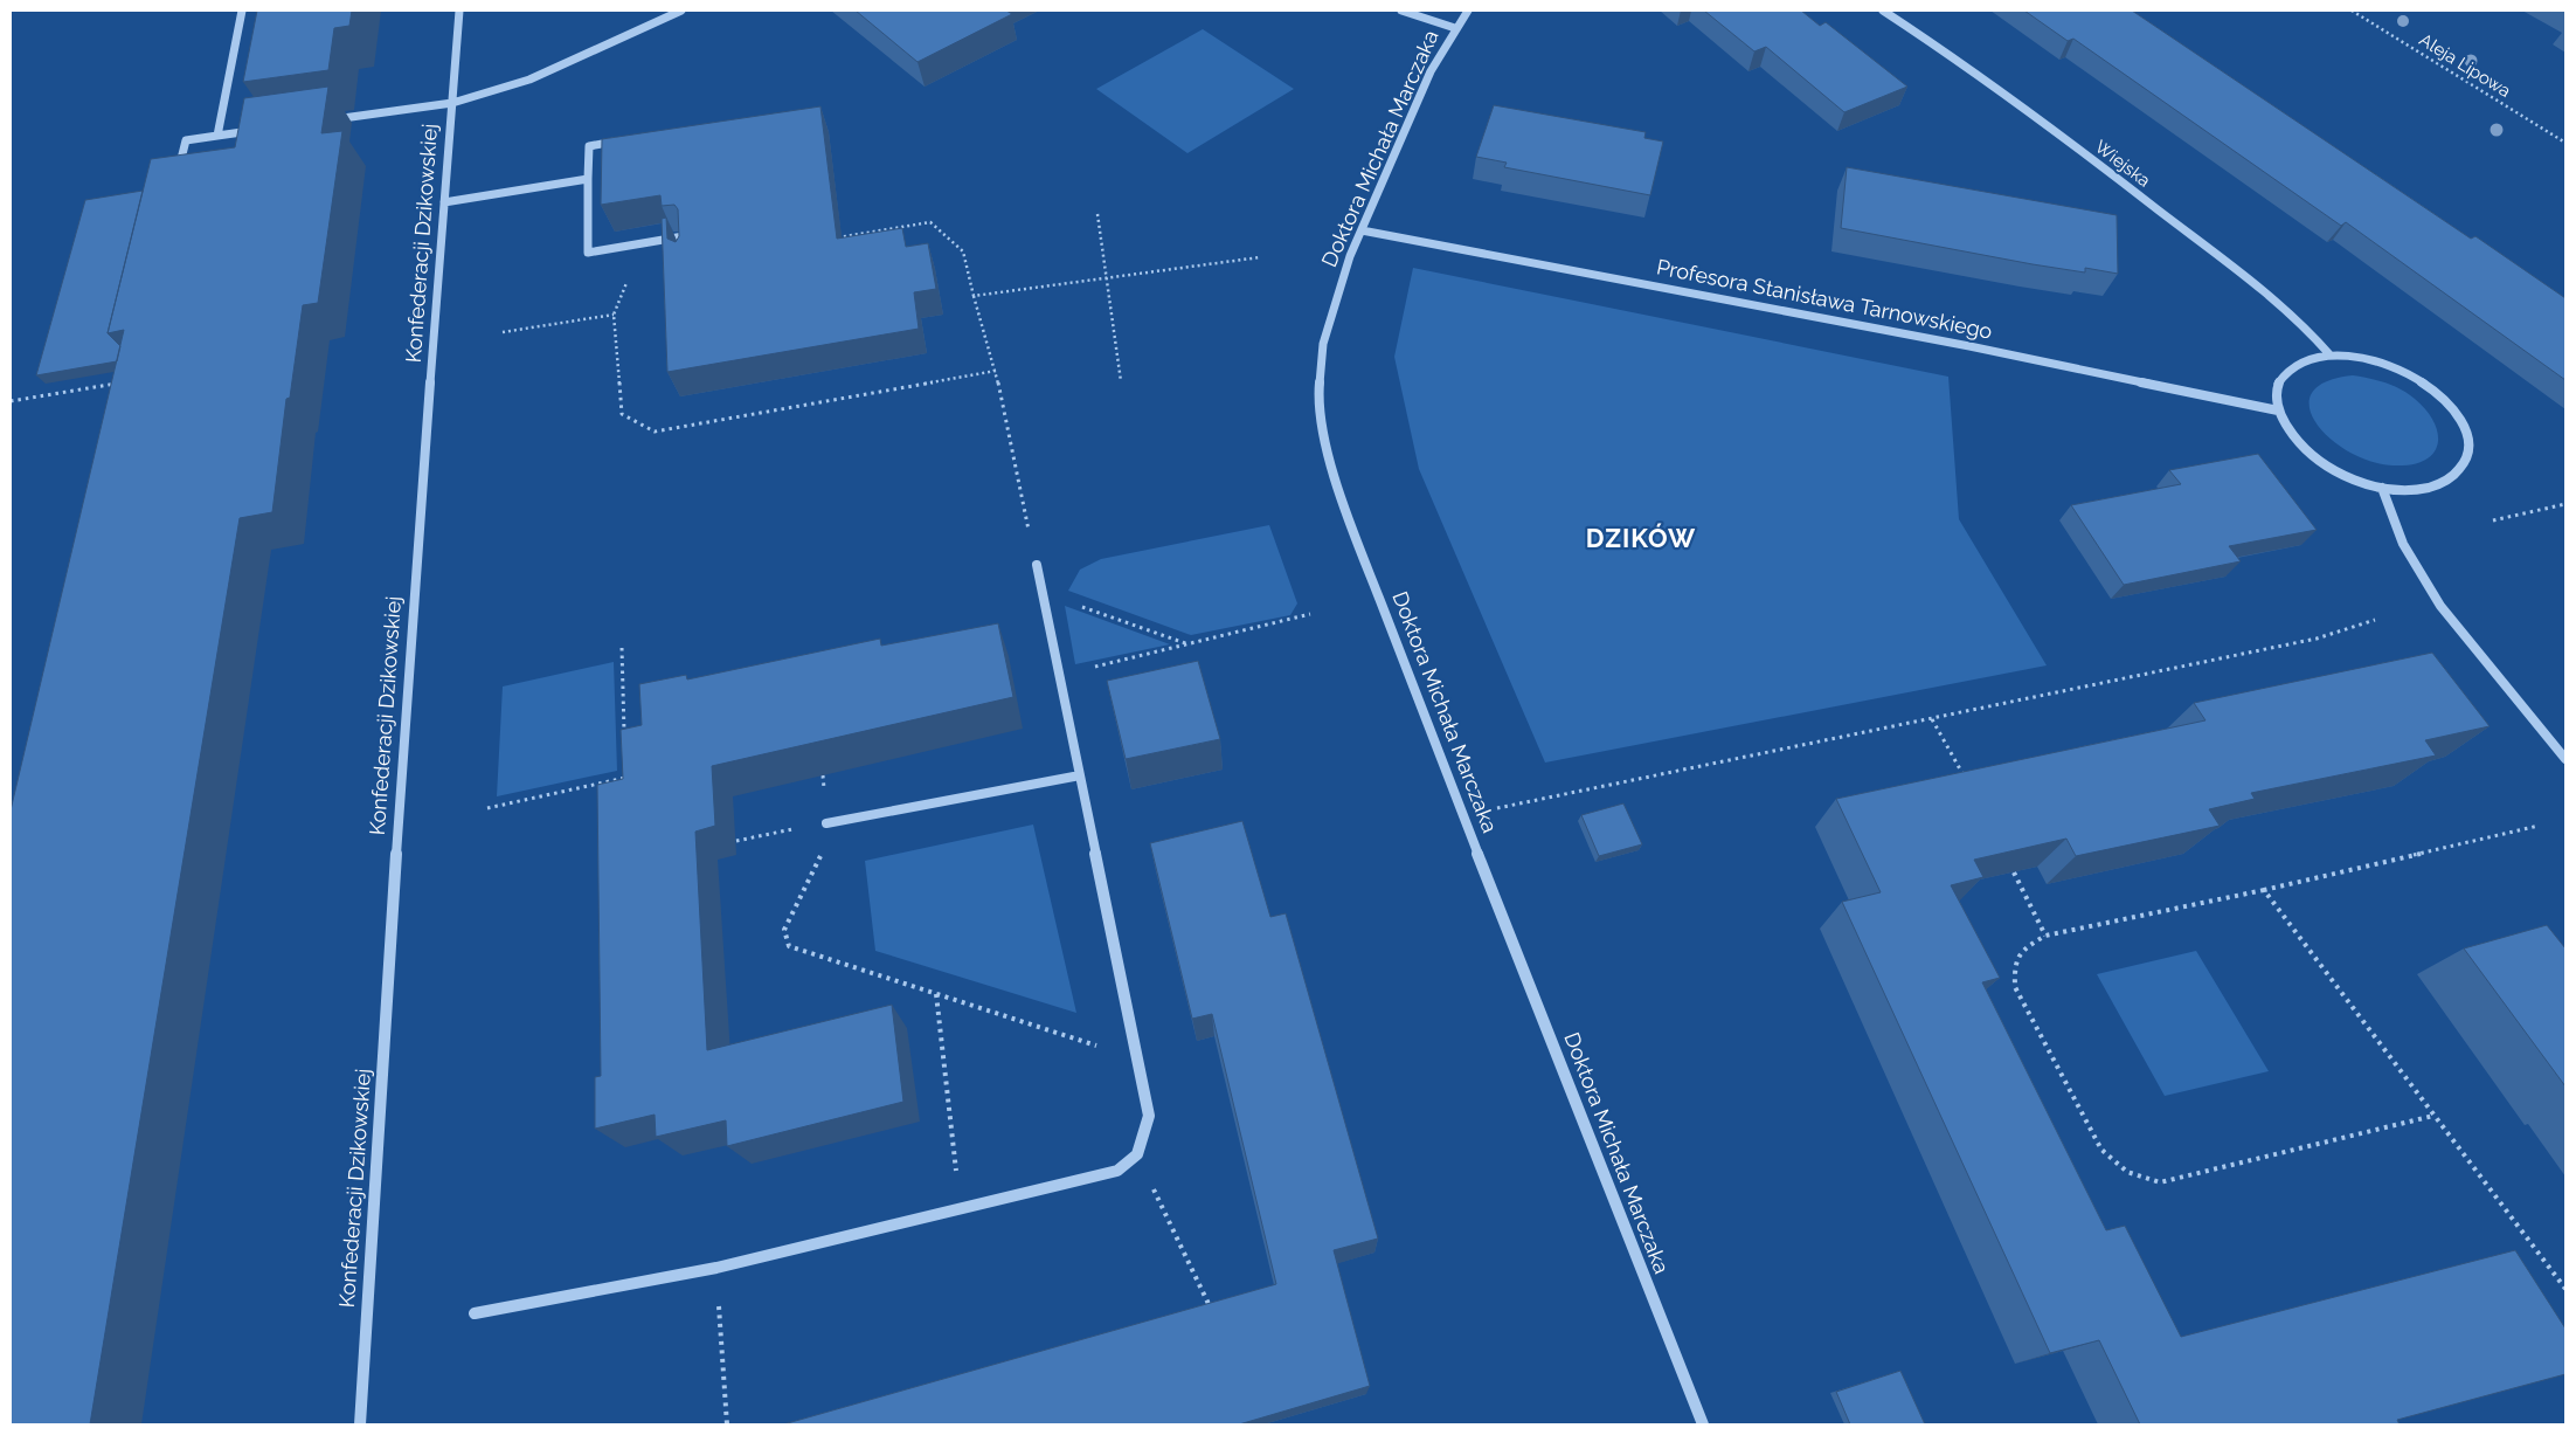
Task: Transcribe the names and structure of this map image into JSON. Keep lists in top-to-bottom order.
{
  "streets": {
    "street": [
      "Doktora Michała Marczaka",
      "Wiejska",
      "Konfederacji Dzikowskiej",
      "Profesora Stanisława Tarnowskiego"
    ],
    "path": ["Aleja Lipowa"]
  },
  "crossings": [
    ["Doktora Michała Marczaka", "Profesora Stanisława Tarnowskiego"],
    ["Wiejska", "Profesora Stanisława Tarnowskiego"]
  ],
  "districts": ["DZIKÓW"]
}
